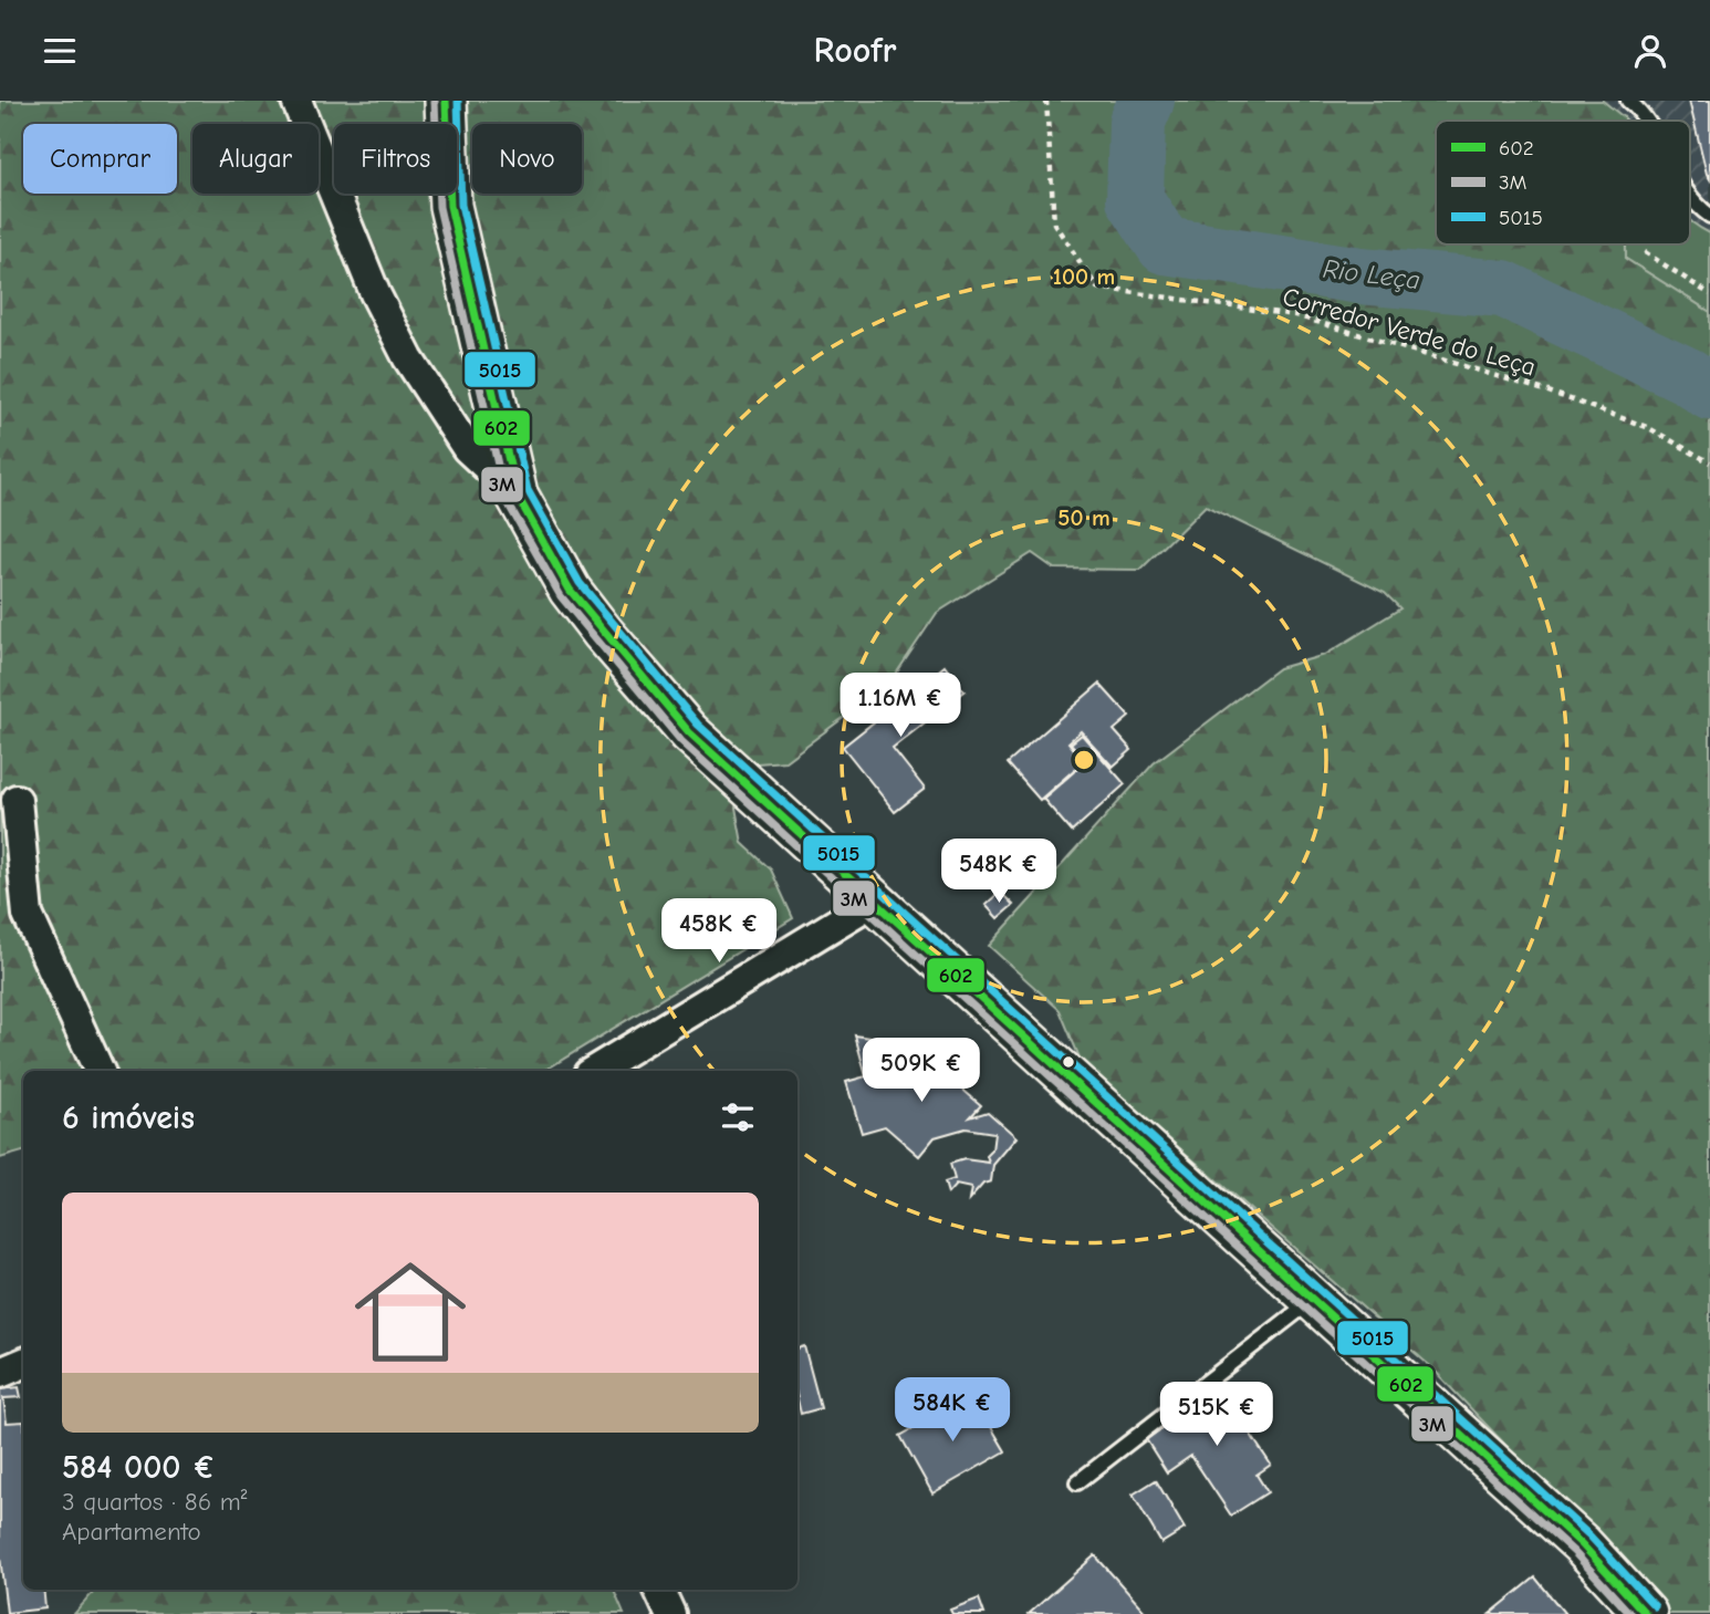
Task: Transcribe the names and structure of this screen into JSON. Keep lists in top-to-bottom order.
{
  "streets": {
    "path": ["Corredor Verde do Leça"]
  },
  "water": ["Rio Leça"],
  "lines": ["transit line 602", "transit line 3M", "transit line 5015"],
  "legend": ["602", "3M", "5015"],
  "page": {
    "header": "Roofr",
    "chip": [
      "Comprar",
      "Alugar",
      "Filtros",
      "Novo"
    ],
    "price": [
      "1.16M €",
      "548K €",
      "458K €",
      "509K €",
      "584K €",
      "515K €"
    ],
    "heading": "6 imóveis",
    "list": [
      {
        "name": "584 000 €",
        "note": "3 quartos · 86 m² · Apartamento"
      }
    ]
  },
  "rings": ["100 m", "50 m"]
}
